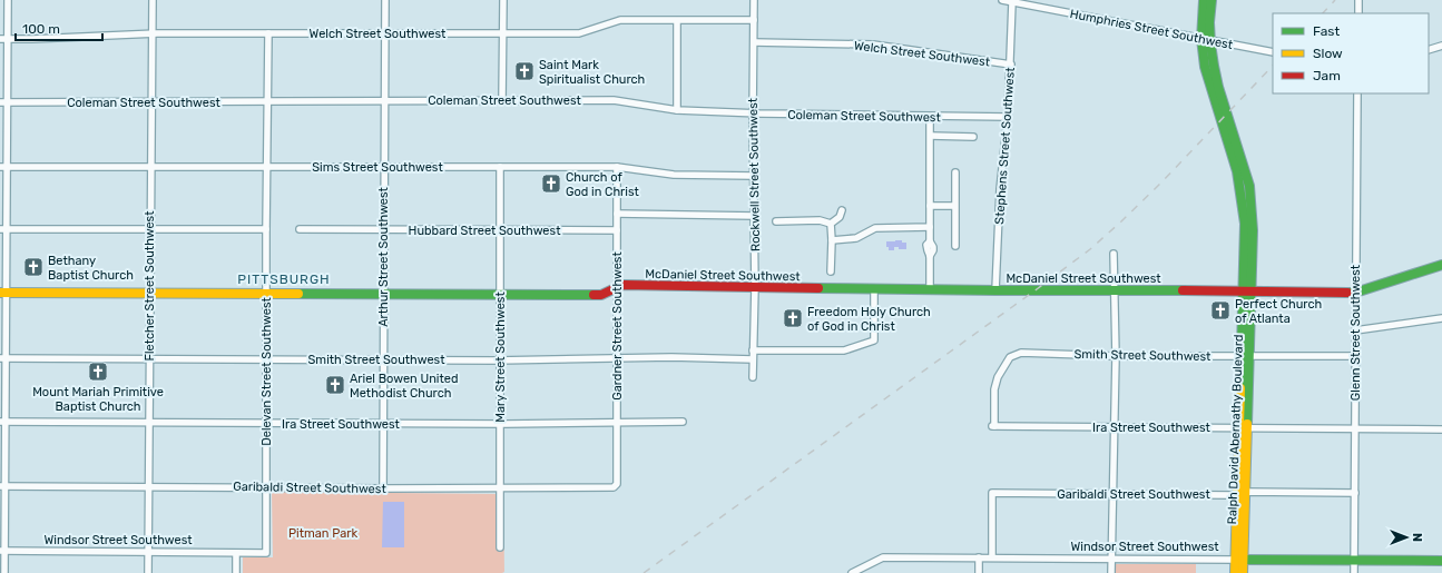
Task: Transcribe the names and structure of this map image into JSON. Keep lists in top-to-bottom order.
{
  "streets": {
    "street": [
      "Humphries Street Southwest",
      "Welch Street Southwest",
      "Coleman Street Southwest",
      "Stephens Street Southwest",
      "Sims Street Southwest",
      "Rockwell Street Southwest",
      "Hubbard Street Southwest",
      "Arthur Street Southwest",
      "McDaniel Street Southwest",
      "Fletcher Street Southwest",
      "Gardner Street Southwest",
      "Glenn Street Southwest",
      "Smith Street Southwest",
      "Mary Street Southwest",
      "Delevan Street Southwest",
      "Ira Street Southwest",
      "Ralph David Abernathy Boulevard",
      "Garibaldi Street Southwest",
      "Windsor Street Southwest"
    ]
  },
  "crossings": [
    ["Humphries Street Southwest", "Stephens Street Southwest"],
    ["Humphries Street Southwest", "Ralph David Abernathy Boulevard"],
    ["Welch Street Southwest", "Stephens Street Southwest"],
    ["Welch Street Southwest", "Rockwell Street Southwest"],
    ["Welch Street Southwest", "Arthur Street Southwest"],
    ["Welch Street Southwest", "Fletcher Street Southwest"],
    ["Welch Street Southwest", "Delevan Street Southwest"],
    ["Coleman Street Southwest", "Stephens Street Southwest"],
    ["Coleman Street Southwest", "Rockwell Street Southwest"],
    ["Coleman Street Southwest", "Arthur Street Southwest"],
    ["Coleman Street Southwest", "Fletcher Street Southwest"],
    ["Coleman Street Southwest", "Delevan Street Southwest"],
    ["Stephens Street Southwest", "McDaniel Street Southwest"],
    ["Sims Street Southwest", "Rockwell Street Southwest"],
    ["Sims Street Southwest", "Arthur Street Southwest"],
    ["Sims Street Southwest", "Fletcher Street Southwest"],
    ["Sims Street Southwest", "Gardner Street Southwest"],
    ["Sims Street Southwest", "Mary Street Southwest"],
    ["Sims Street Southwest", "Delevan Street Southwest"],
    ["Rockwell Street Southwest", "McDaniel Street Southwest"],
    ["Rockwell Street Southwest", "Smith Street Southwest"],
    ["Hubbard Street Southwest", "Arthur Street Southwest"],
    ["Hubbard Street Southwest", "Gardner Street Southwest"],
    ["Hubbard Street Southwest", "Mary Street Southwest"],
    ["Arthur Street Southwest", "McDaniel Street Southwest"],
    ["Arthur Street Southwest", "Smith Street Southwest"],
    ["Arthur Street Southwest", "Ira Street Southwest"],
    ["Arthur Street Southwest", "Garibaldi Street Southwest"],
    ["McDaniel Street Southwest", "Fletcher Street Southwest"],
    ["McDaniel Street Southwest", "Gardner Street Southwest"],
    ["McDaniel Street Southwest", "Glenn Street Southwest"],
    ["McDaniel Street Southwest", "Mary Street Southwest"],
    ["McDaniel Street Southwest", "Delevan Street Southwest"],
    ["McDaniel Street Southwest", "Ralph David Abernathy Boulevard"],
    ["Fletcher Street Southwest", "Smith Street Southwest"],
    ["Fletcher Street Southwest", "Ira Street Southwest"],
    ["Fletcher Street Southwest", "Garibaldi Street Southwest"],
    ["Fletcher Street Southwest", "Windsor Street Southwest"],
    ["Gardner Street Southwest", "Smith Street Southwest"],
    ["Gardner Street Southwest", "Ira Street Southwest"],
    ["Gardner Street Southwest", "Garibaldi Street Southwest"],
    ["Glenn Street Southwest", "Smith Street Southwest"],
    ["Glenn Street Southwest", "Ira Street Southwest"],
    ["Glenn Street Southwest", "Garibaldi Street Southwest"],
    ["Glenn Street Southwest", "Windsor Street Southwest"],
    ["Smith Street Southwest", "Mary Street Southwest"],
    ["Smith Street Southwest", "Delevan Street Southwest"],
    ["Smith Street Southwest", "Ira Street Southwest"],
    ["Smith Street Southwest", "Ralph David Abernathy Boulevard"],
    ["Mary Street Southwest", "Ira Street Southwest"],
    ["Mary Street Southwest", "Garibaldi Street Southwest"],
    ["Delevan Street Southwest", "Ira Street Southwest"],
    ["Delevan Street Southwest", "Garibaldi Street Southwest"],
    ["Delevan Street Southwest", "Windsor Street Southwest"],
    ["Ira Street Southwest", "Ralph David Abernathy Boulevard"],
    ["Ralph David Abernathy Boulevard", "Garibaldi Street Southwest"],
    ["Ralph David Abernathy Boulevard", "Windsor Street Southwest"],
    ["Garibaldi Street Southwest", "Windsor Street Southwest"]
  ],
  "districts": ["PITTSBURGH"],
  "parks": ["Pitman Park"],
  "places": {
    "church": [
      "Saint Mark Spiritualist Church",
      "Church of God in Christ",
      "Bethany Baptist Church",
      "Perfect Church of Atlanta",
      "Freedom Holy Church of God in Christ",
      "Mount Mariah Primitive Baptist Church",
      "Ariel Bowen United Methodist Church"
    ]
  },
  "legend": ["Fast", "Slow", "Jam"],
  "scale_bar": "100 m",
  "north": "right"
}
